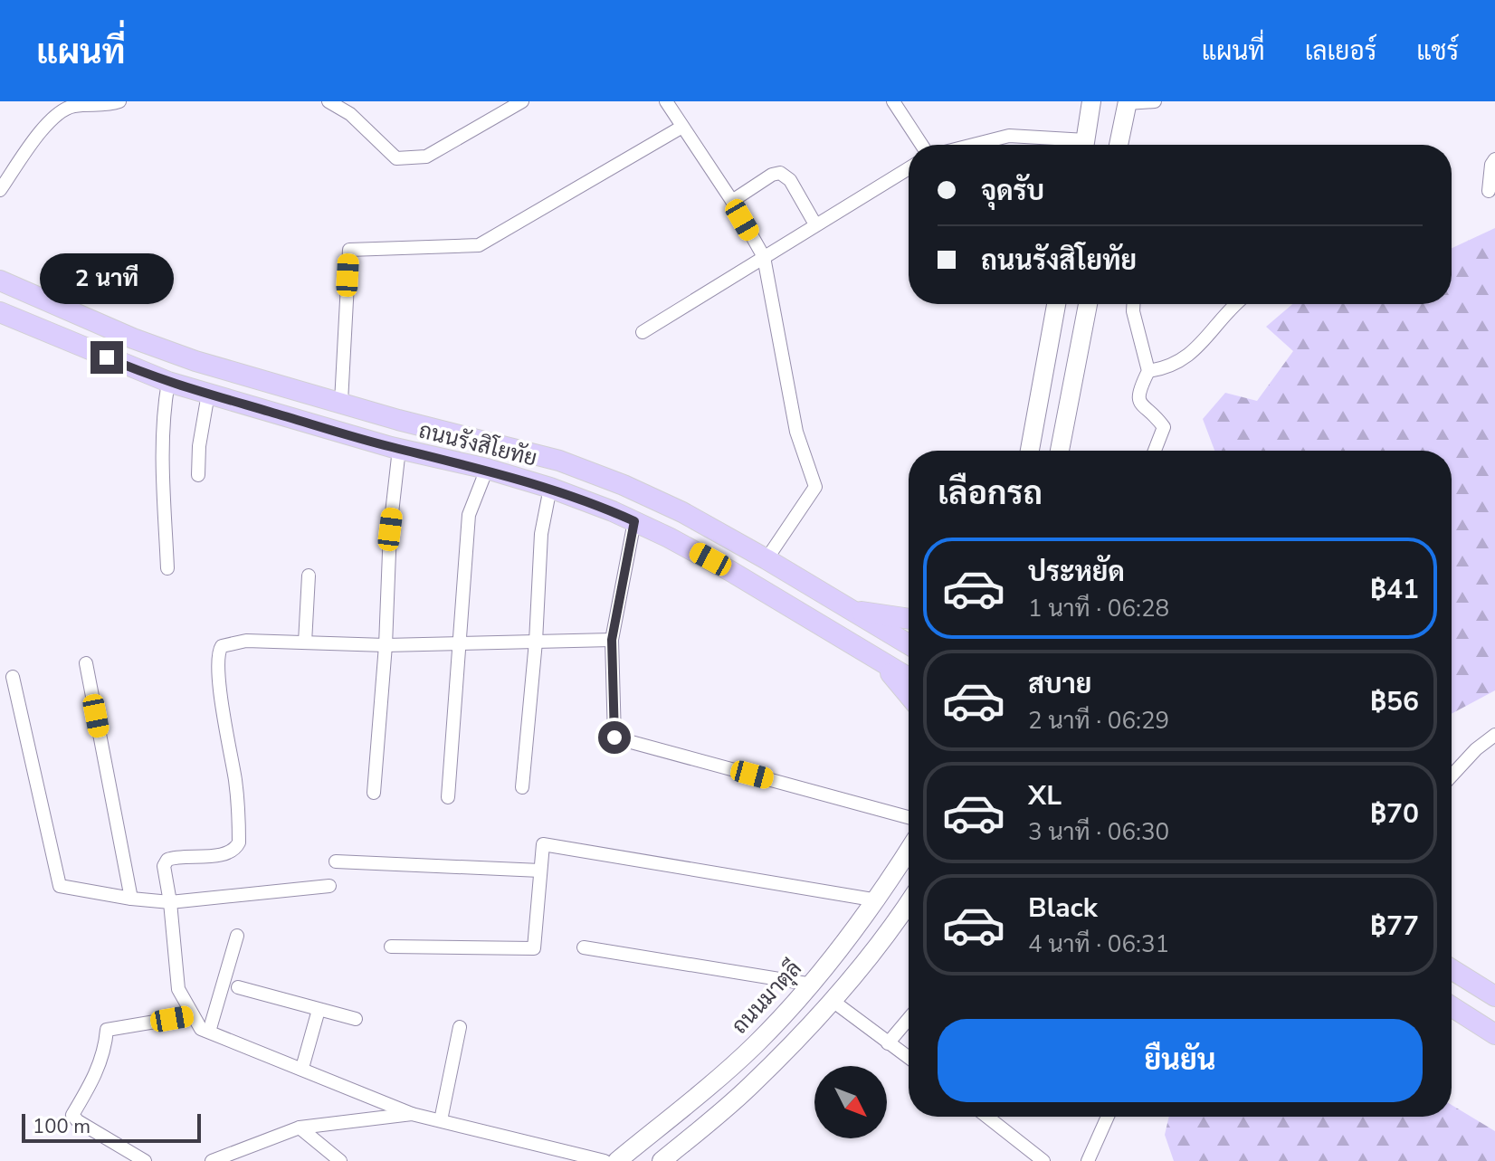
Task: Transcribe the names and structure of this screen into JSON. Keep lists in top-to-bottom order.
{
  "streets": {
    "main road": ["ถนนรังสิโยทัย", "ถนนมาตุลี"]
  },
  "scale_bar": "100 m",
  "north": "bottom right",
  "page": {
    "header": "แผนที่",
    "nav": ["แผนที่", "เลเยอร์", "แชร์"],
    "banner": ["จุดรับ", "ถนนรังสิโยทัย"],
    "bubble": "2 นาที",
    "heading": "เลือกรถ",
    "list": [
      {
        "name": "ประหยัด",
        "note": "1 นาที · 06:28",
        "value": "฿41"
      },
      {
        "name": "สบาย",
        "note": "2 นาที · 06:29",
        "value": "฿56"
      },
      {
        "name": "XL",
        "note": "3 นาที · 06:30",
        "value": "฿70"
      },
      {
        "name": "Black",
        "note": "4 นาที · 06:31",
        "value": "฿77"
      }
    ],
    "buttons": "ยืนยัน",
    "scale": "100 m"
  }
}
